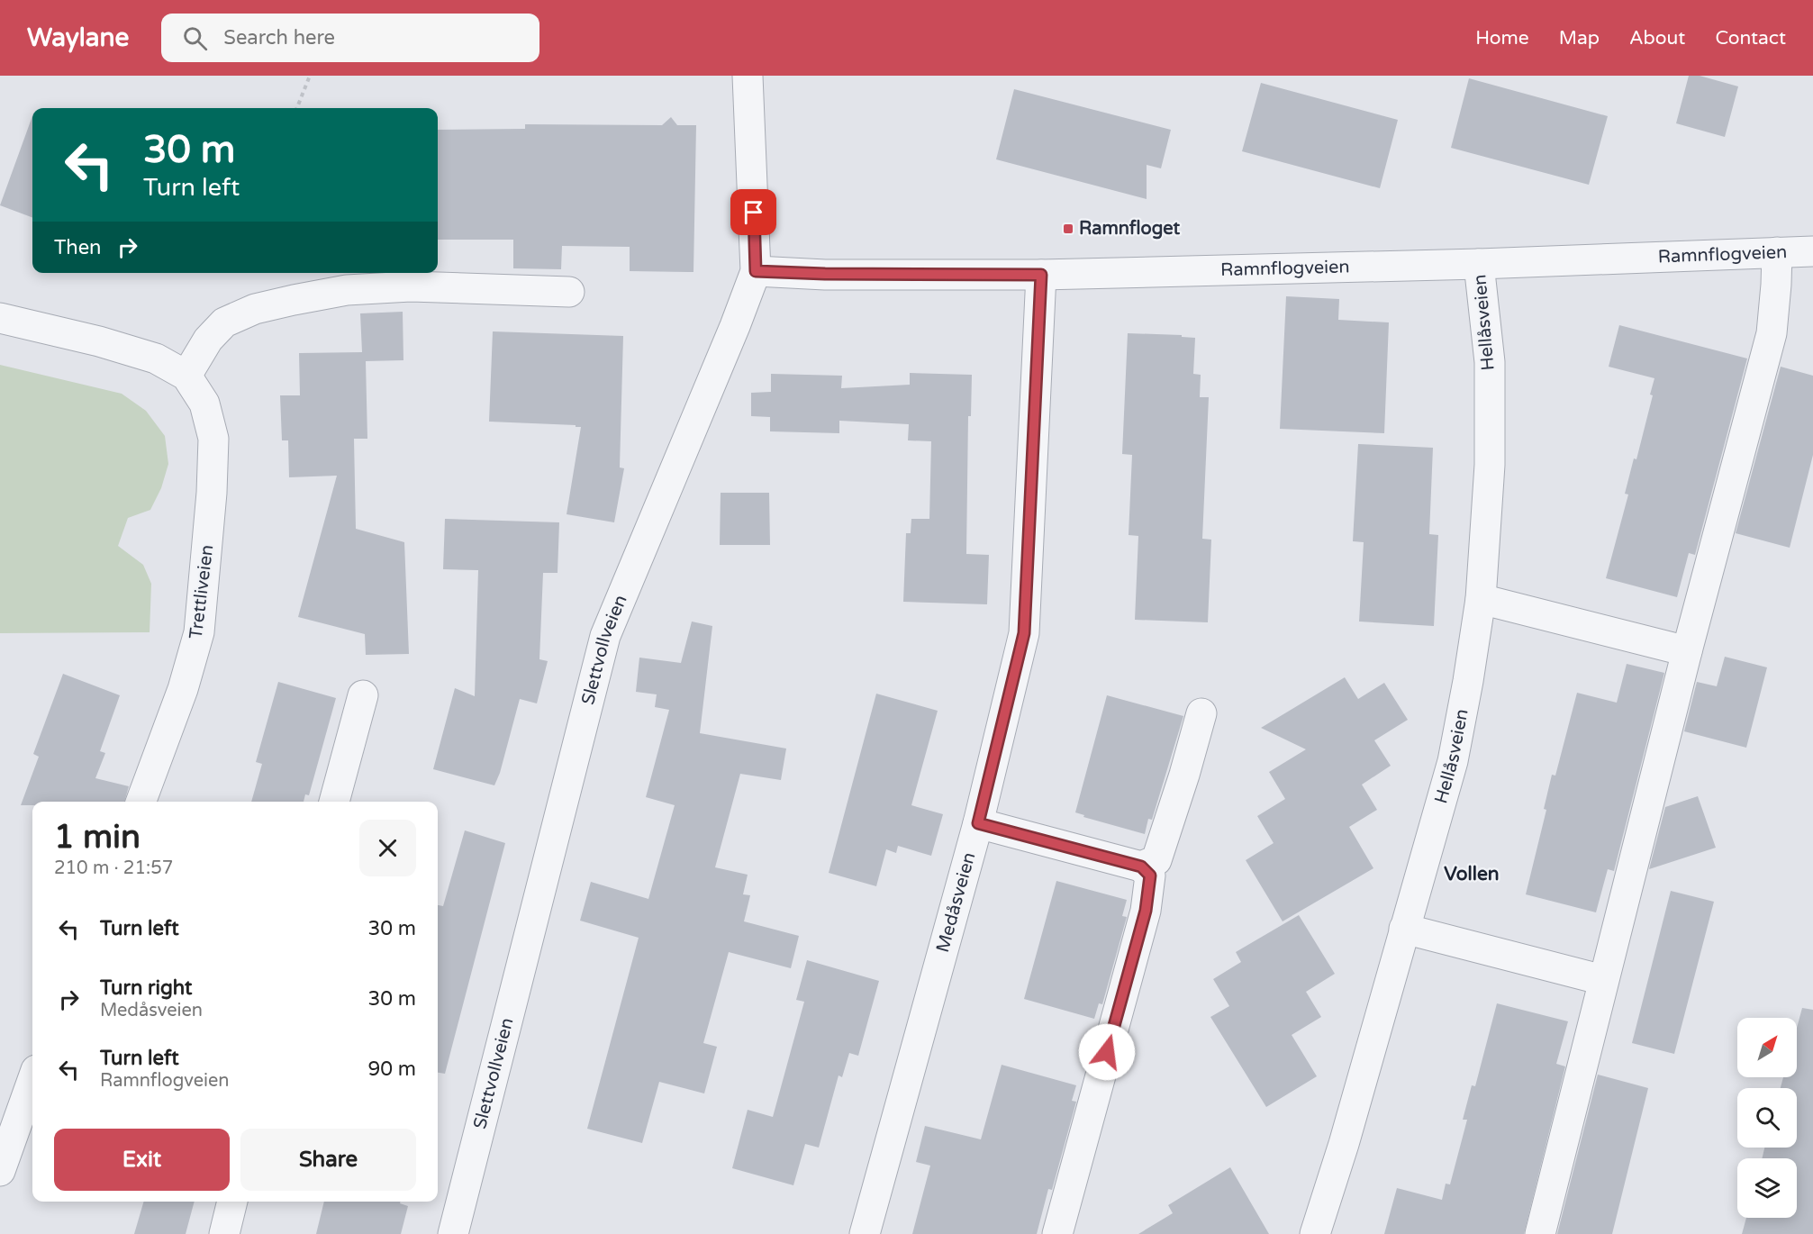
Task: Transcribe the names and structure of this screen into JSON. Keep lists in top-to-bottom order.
{
  "streets": {
    "street": [
      "Ramnflogveien",
      "Hellåsveien",
      "Trettliveien",
      "Slettvollveien",
      "Medåsveien"
    ]
  },
  "crossings": [
    ["Ramnflogveien", "Hellåsveien"],
    ["Ramnflogveien", "Slettvollveien"],
    ["Ramnflogveien", "Medåsveien"]
  ],
  "districts": ["Vollen"],
  "places": {
    "transit": ["Ramnfloget"]
  },
  "north": "top right",
  "page": {
    "header": "Waylane",
    "search": "Search here",
    "nav": [
      "Home",
      "Map",
      "About",
      "Contact"
    ],
    "turn": ["30 m", "Turn left"],
    "then": "Then",
    "heading": ["1 min", "210 m · 21:57"],
    "list": [
      {
        "name": "Turn left",
        "value": "30 m"
      },
      {
        "name": "Turn right",
        "note": "Medåsveien",
        "value": "30 m"
      },
      {
        "name": "Turn left",
        "note": "Ramnflogveien",
        "value": "90 m"
      }
    ],
    "buttons": ["Exit", "Share"]
  }
}
